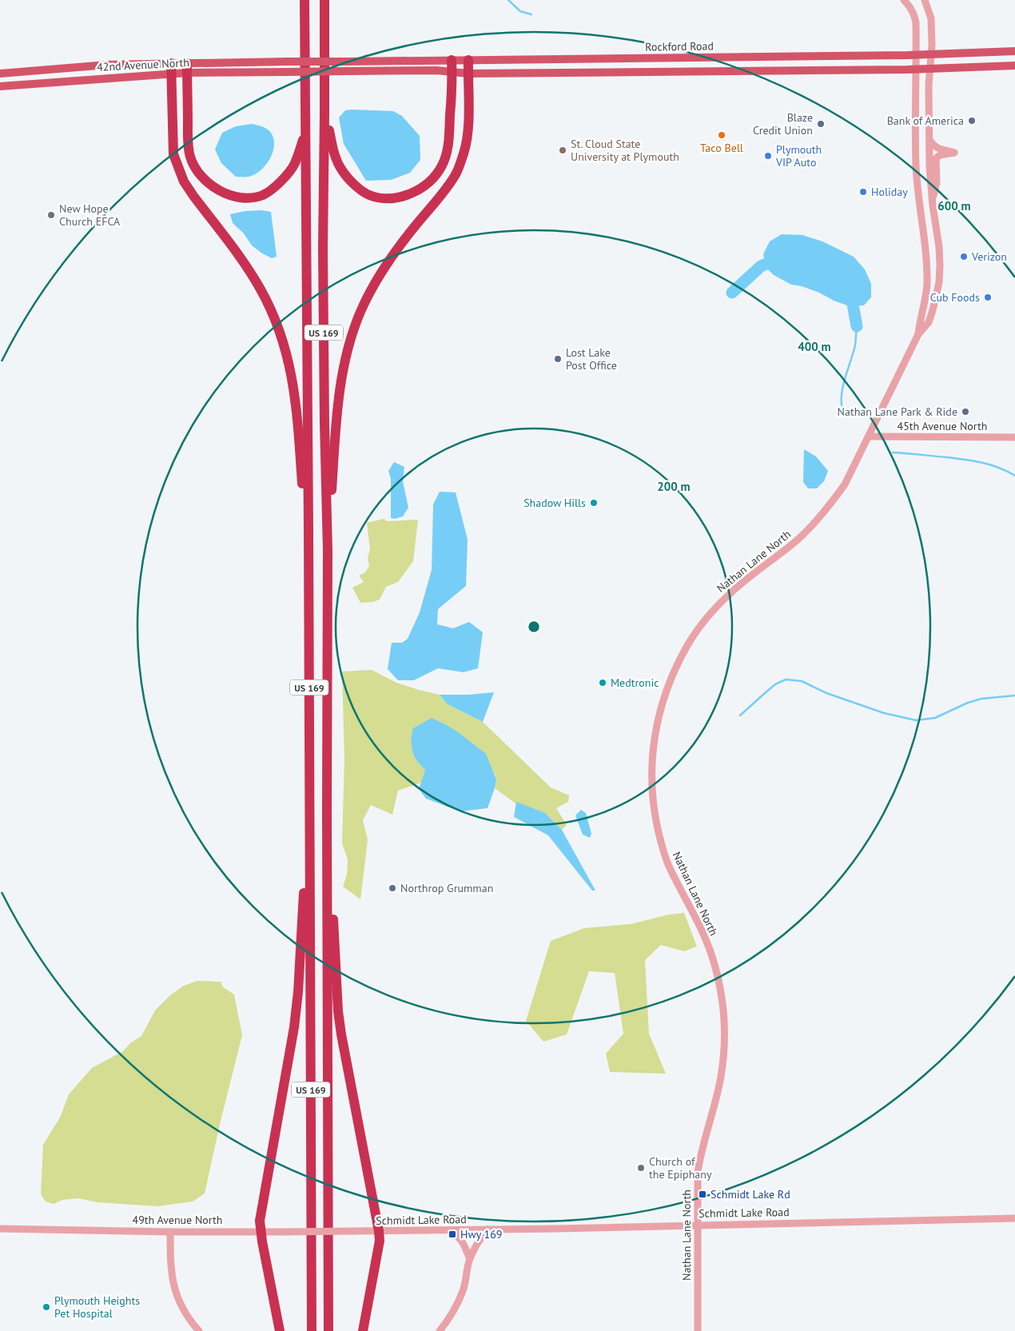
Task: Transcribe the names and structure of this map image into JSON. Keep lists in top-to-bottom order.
{
  "streets": {
    "highway": ["US 169"],
    "main road": ["Rockford Road", "42nd Avenue North"],
    "street": [
      "45th Avenue North",
      "Nathan Lane North",
      "Schmidt Lake Road",
      "49th Avenue North"
    ]
  },
  "crossings": [
    ["Rockford Road", "42nd Avenue North"],
    ["Rockford Road", "Nathan Lane North"],
    ["45th Avenue North", "Nathan Lane North"],
    ["Nathan Lane North", "Schmidt Lake Road"],
    ["Schmidt Lake Road", "49th Avenue North"]
  ],
  "places": {
    "other": [
      "Bank of America",
      "Blaze Credit Union",
      "Taco Bell",
      "St. Cloud State University at Plymouth",
      "Plymouth VIP Auto",
      "Holiday",
      "New Hope Church EFCA",
      "Verizon",
      "Cub Foods",
      "Lost Lake Post Office",
      "Nathan Lane Park & Ride",
      "Shadow Hills",
      "Medtronic",
      "Northrop Grumman",
      "Church of the Epiphany",
      "Plymouth Heights Pet Hospital"
    ],
    "transit": ["Schmidt Lake Rd", "Hwy 169"]
  },
  "rings": ["600 m", "400 m", "200 m"]
}
